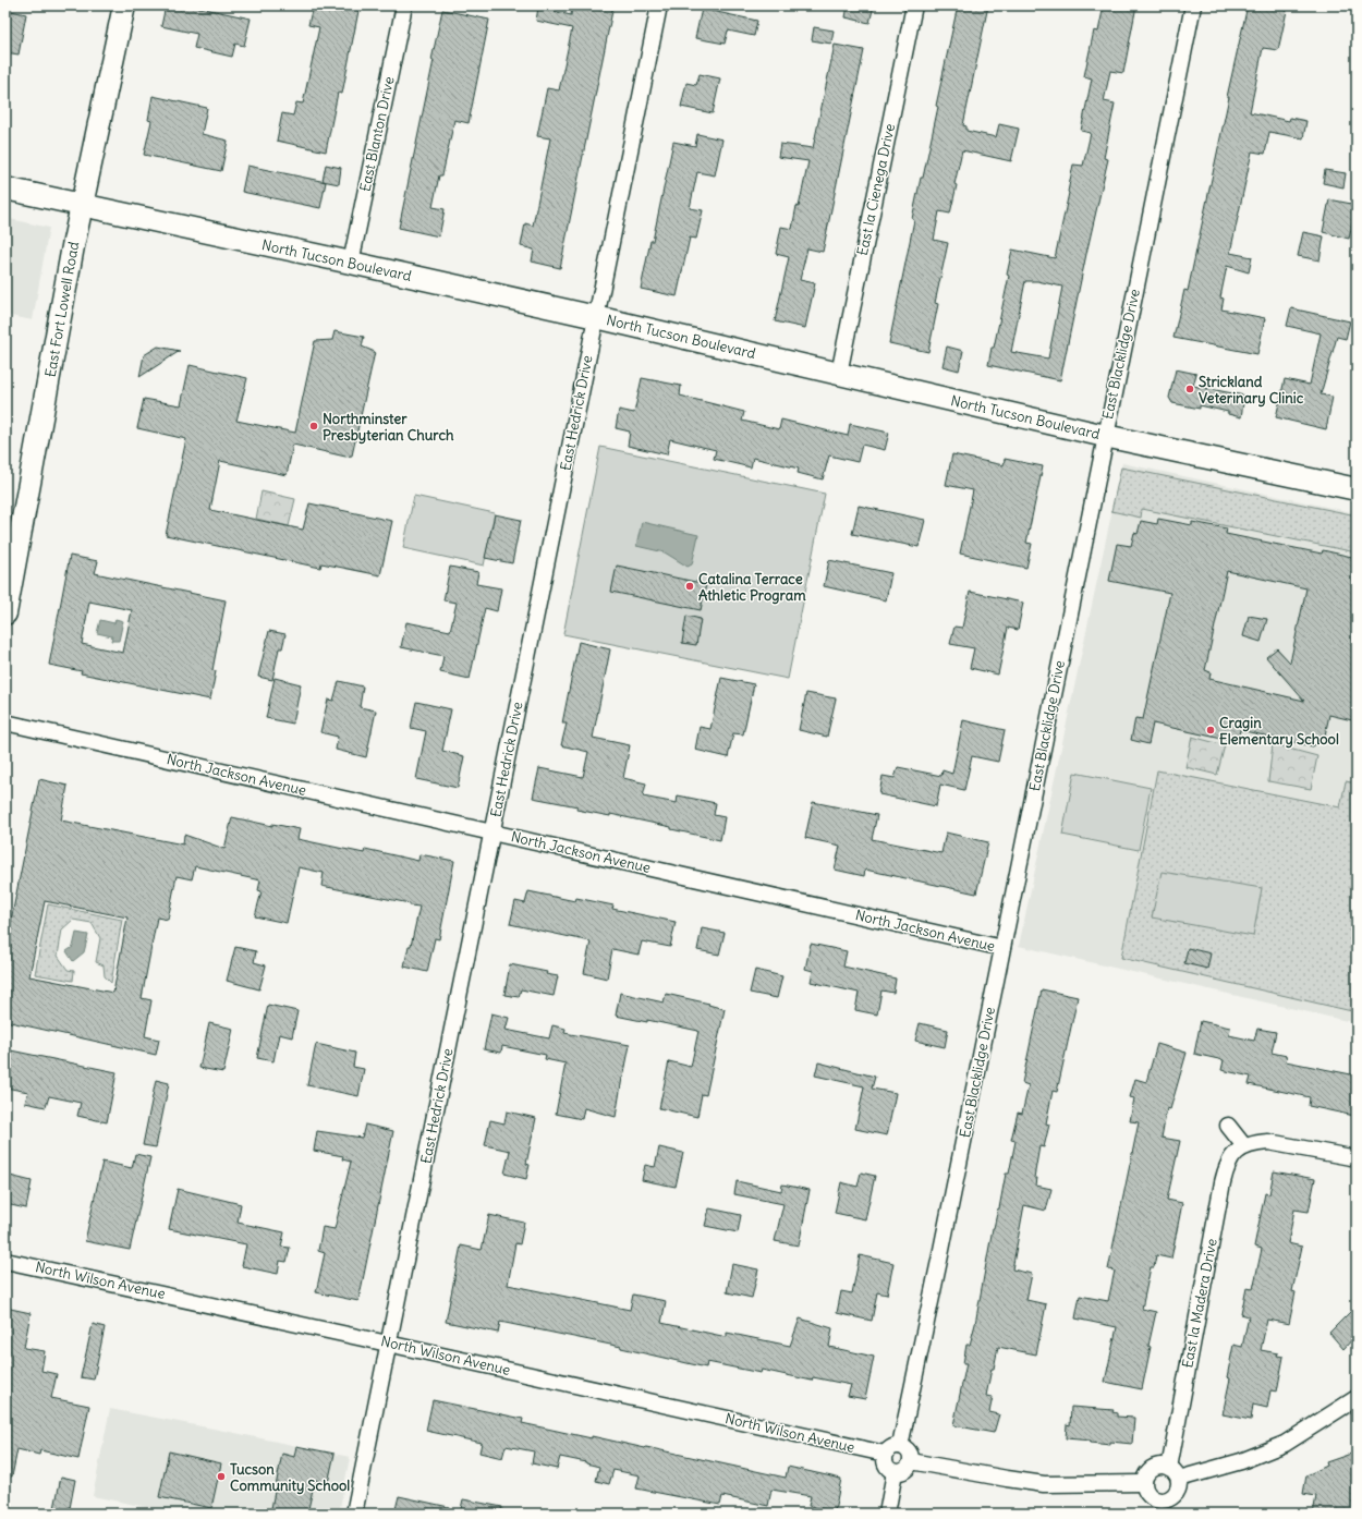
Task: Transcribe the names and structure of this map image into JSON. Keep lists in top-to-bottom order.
{
  "streets": {
    "main road": ["North Tucson Boulevard", "East Fort Lowell Road"],
    "street": [
      "East Blanton Drive",
      "East la Cienega Drive",
      "East Blacklidge Drive",
      "East Hedrick Drive",
      "North Jackson Avenue",
      "North Wilson Avenue",
      "East la Madera Drive"
    ]
  },
  "crossings": [
    ["East Blanton Drive", "North Tucson Boulevard"],
    ["East la Cienega Drive", "North Tucson Boulevard"],
    ["North Tucson Boulevard", "East Fort Lowell Road"],
    ["North Tucson Boulevard", "East Blacklidge Drive"],
    ["North Tucson Boulevard", "East Hedrick Drive"],
    ["East Blacklidge Drive", "North Jackson Avenue"],
    ["East Blacklidge Drive", "North Wilson Avenue"],
    ["East Hedrick Drive", "North Jackson Avenue"],
    ["East Hedrick Drive", "North Wilson Avenue"]
  ],
  "places": [
    "Strickland Veterinary Clinic",
    "Northminster Presbyterian Church",
    "Catalina Terrace Athletic Program",
    "Cragin Elementary School",
    "Tucson Community School"
  ]
}
